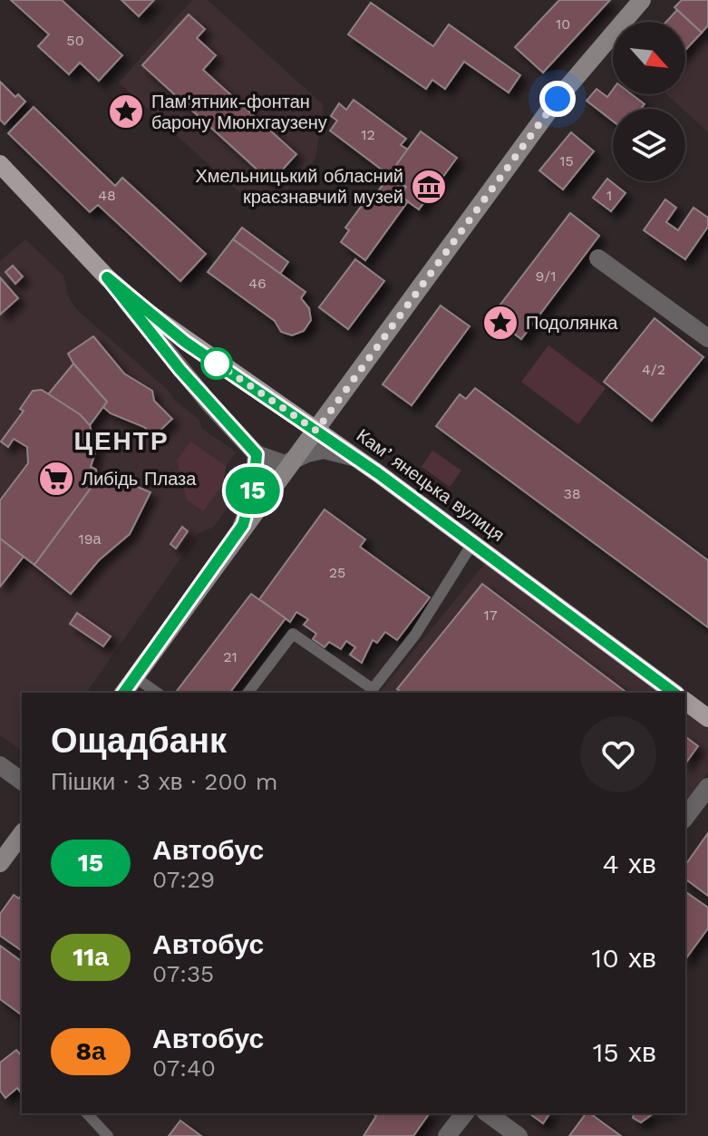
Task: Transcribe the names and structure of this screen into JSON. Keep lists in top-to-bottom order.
{
  "streets": {
    "main road": ["Камʼянецька вулиця"]
  },
  "districts": ["ЦЕНТР"],
  "places": {
    "place": ["Пам'ятник-фонтан барону Мюнхгаузену", "Подолянка"],
    "museum": ["Хмельницький обласний краєзнавчий музей"],
    "supermarket": ["Либідь Плаза"]
  },
  "lines": ["bus line 15"],
  "house_numbers": [
    "10",
    "50",
    "12",
    "15",
    "48",
    "1",
    "9/1",
    "46",
    "4/2",
    "38",
    "19а",
    "25",
    "17",
    "21"
  ],
  "north": "bottom right",
  "page": {
    "on_map": "15",
    "heading": ["Ощадбанк", "Пішки · 3 хв · 200 m"],
    "list": [
      {
        "mark": "15",
        "name": "Автобус",
        "note": "07:29",
        "value": "4 хв"
      },
      {
        "mark": "11а",
        "name": "Автобус",
        "note": "07:35",
        "value": "10 хв"
      },
      {
        "mark": "8а",
        "name": "Автобус",
        "note": "07:40",
        "value": "15 хв"
      }
    ]
  }
}
